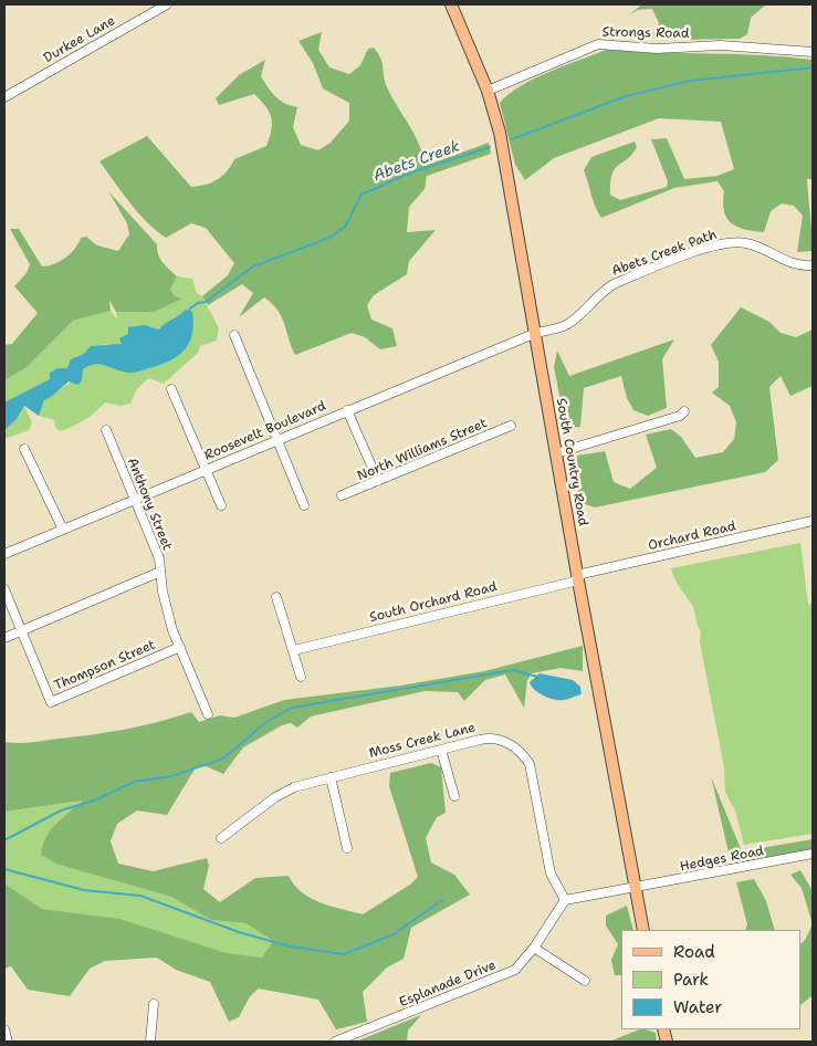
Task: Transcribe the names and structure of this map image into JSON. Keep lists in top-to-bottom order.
{
  "streets": {
    "main road": ["South Country Road"],
    "street": [
      "Strongs Road",
      "Durkee Lane",
      "Abets Creek Path",
      "Roosevelt Boulevard",
      "North Williams Street",
      "Anthony Street",
      "Orchard Road",
      "South Orchard Road",
      "Thompson Street",
      "Moss Creek Lane",
      "Hedges Road",
      "Esplanade Drive"
    ]
  },
  "crossings": [
    ["Strongs Road", "South Country Road"],
    ["Abets Creek Path", "Roosevelt Boulevard"],
    ["Abets Creek Path", "South Country Road"],
    ["Roosevelt Boulevard", "South Country Road"],
    ["Roosevelt Boulevard", "Anthony Street"],
    ["South Country Road", "Orchard Road"],
    ["South Country Road", "South Orchard Road"],
    ["South Country Road", "Hedges Road"],
    ["Anthony Street", "Thompson Street"],
    ["Orchard Road", "South Orchard Road"],
    ["Moss Creek Lane", "Esplanade Drive"]
  ],
  "water": ["Abets Creek"],
  "legend": ["Road", "Park", "Water"]
}
